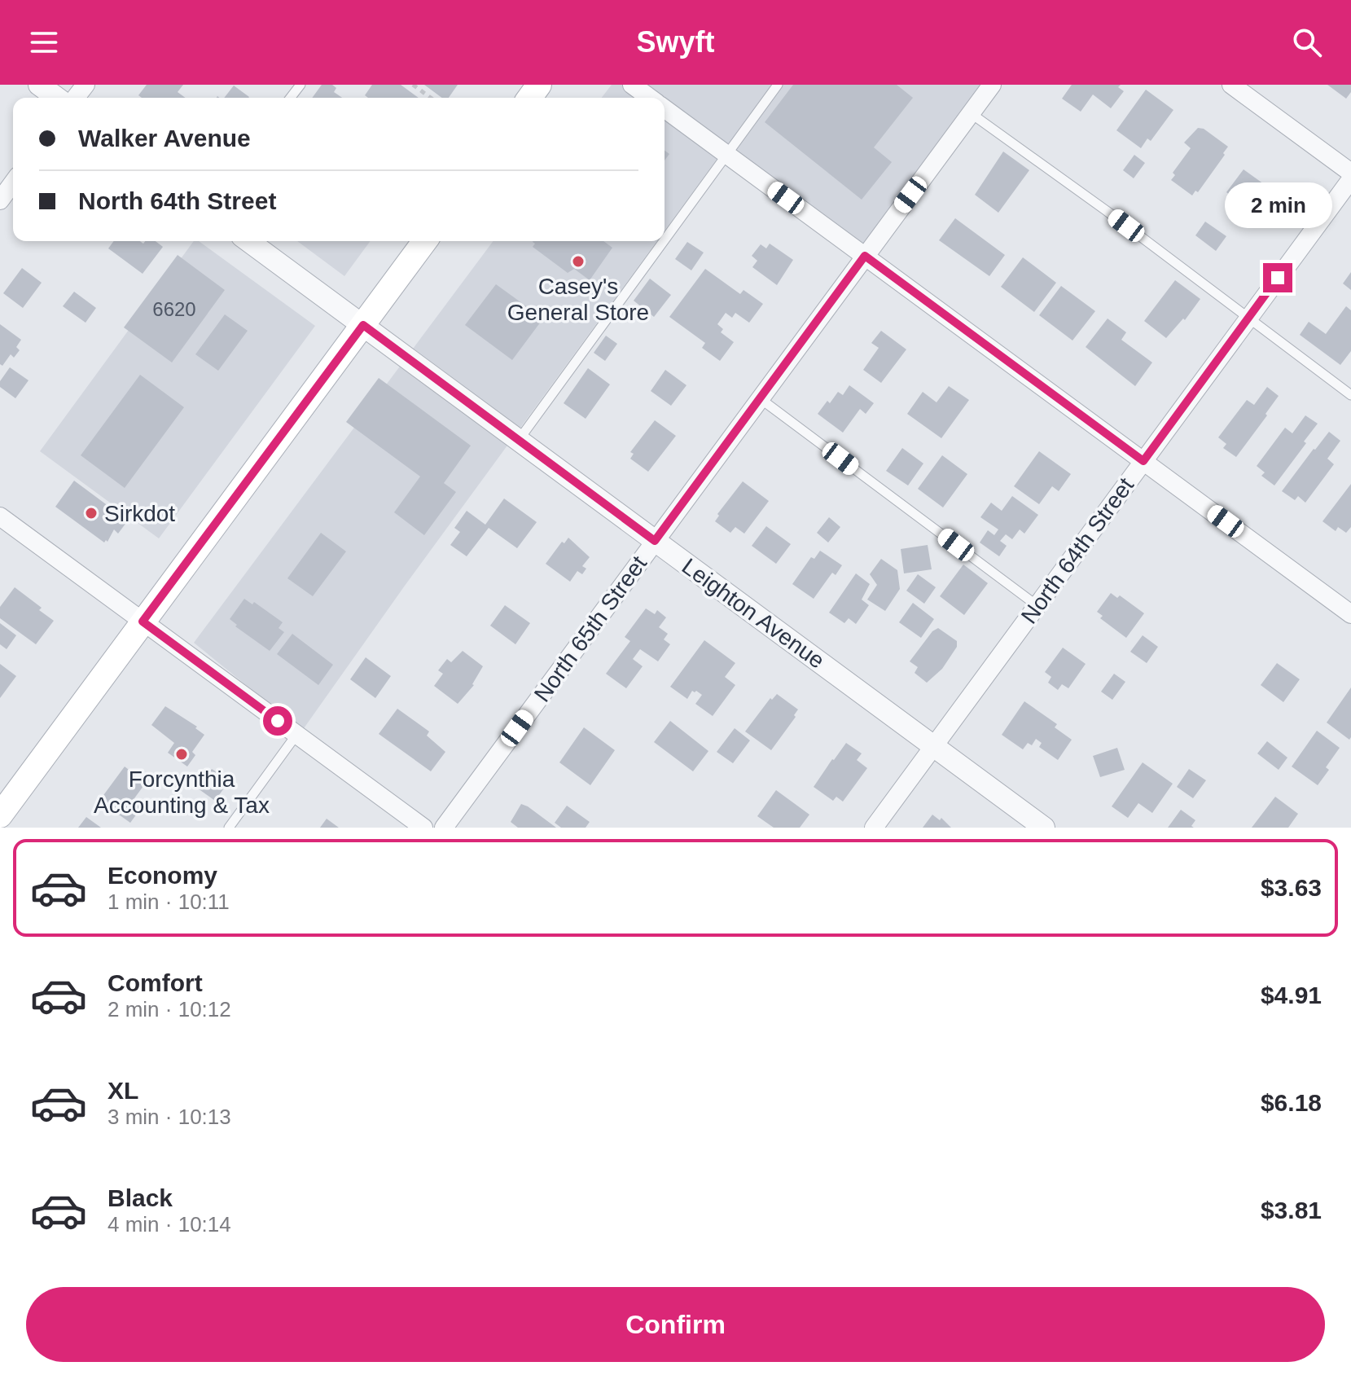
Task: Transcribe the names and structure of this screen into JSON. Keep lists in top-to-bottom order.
{
  "streets": {
    "street": ["North 64th Street", "Leighton Avenue", "North 65th Street"]
  },
  "crossings": [
    ["North 64th Street", "Leighton Avenue"],
    ["Leighton Avenue", "North 65th Street"]
  ],
  "places": ["Casey's General Store", "Sirkdot", "Forcynthia Accounting & Tax"],
  "house_numbers": ["6620"],
  "page": {
    "header": "Swyft",
    "banner": ["Walker Avenue", "North 64th Street"],
    "bubble": "2 min",
    "list": [
      {
        "name": "Economy",
        "note": "1 min · 10:11",
        "value": "$3.63"
      },
      {
        "name": "Comfort",
        "note": "2 min · 10:12",
        "value": "$4.91"
      },
      {
        "name": "XL",
        "note": "3 min · 10:13",
        "value": "$6.18"
      },
      {
        "name": "Black",
        "note": "4 min · 10:14",
        "value": "$3.81"
      }
    ],
    "buttons": "Confirm"
  }
}
